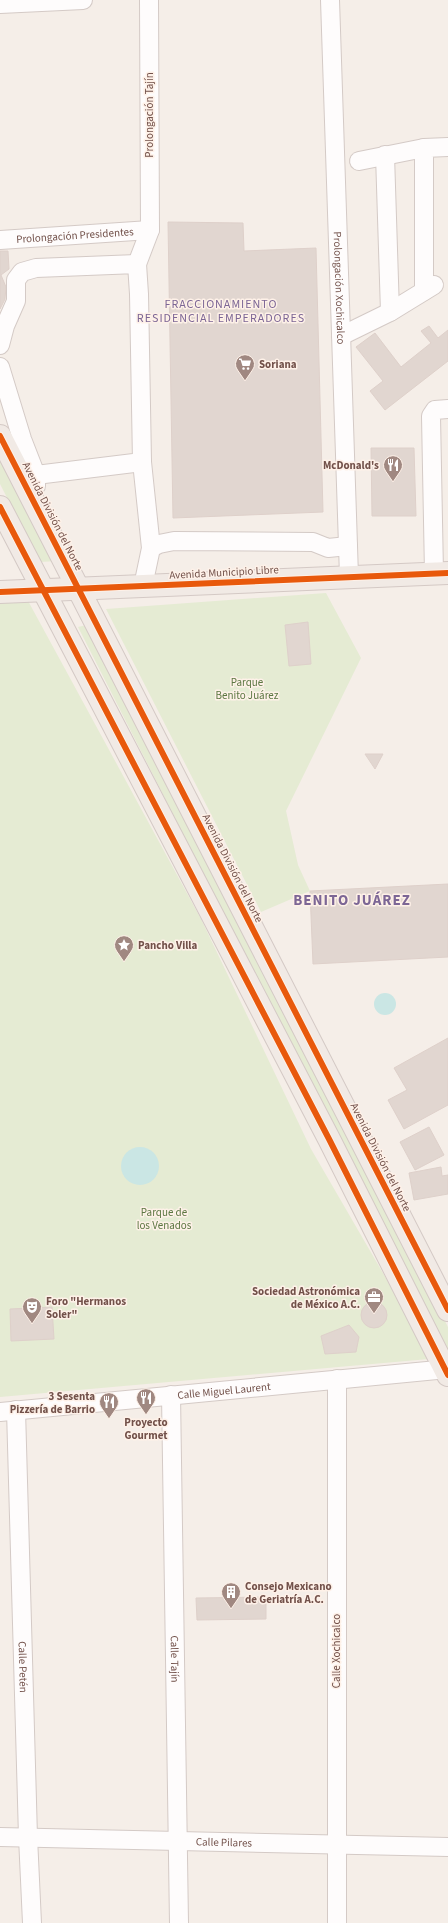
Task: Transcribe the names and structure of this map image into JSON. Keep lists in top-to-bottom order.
{
  "streets": {
    "main road": ["Avenida División del Norte", "Avenida Municipio Libre"],
    "street": [
      "Prolongación Tajín",
      "Prolongación Presidentes",
      "Prolongación Xochicalco",
      "Calle Miguel Laurent",
      "Calle Xochicalco",
      "Calle Tajín",
      "Calle Petén",
      "Calle Pilares"
    ]
  },
  "crossings": [
    ["Prolongación Tajín", "Prolongación Presidentes"],
    ["Prolongación Xochicalco", "Avenida Municipio Libre"],
    ["Avenida División del Norte", "Avenida Municipio Libre"],
    ["Calle Miguel Laurent", "Calle Xochicalco"],
    ["Calle Miguel Laurent", "Calle Tajín"],
    ["Calle Miguel Laurent", "Calle Petén"],
    ["Calle Xochicalco", "Calle Pilares"],
    ["Calle Tajín", "Calle Pilares"],
    ["Calle Petén", "Calle Pilares"]
  ],
  "districts": ["FRACCIONAMIENTO RESIDENCIAL EMPERADORES", "BENITO JUÁREZ"],
  "parks": ["Parque Benito Juárez", "Parque de los Venados"],
  "places": {
    "supermarket": ["Soriana"],
    "restaurant": ["McDonald's", "Proyecto Gourmet", "3 Sesenta Pizzería de Barrio"],
    "place": ["Pancho Villa"],
    "office": ["Sociedad Astronómica de México A.C."],
    "theatre": ["Foro \"Hermanos Soler\""],
    "building": ["Consejo Mexicano de Geriatría A.C."]
  }
}
